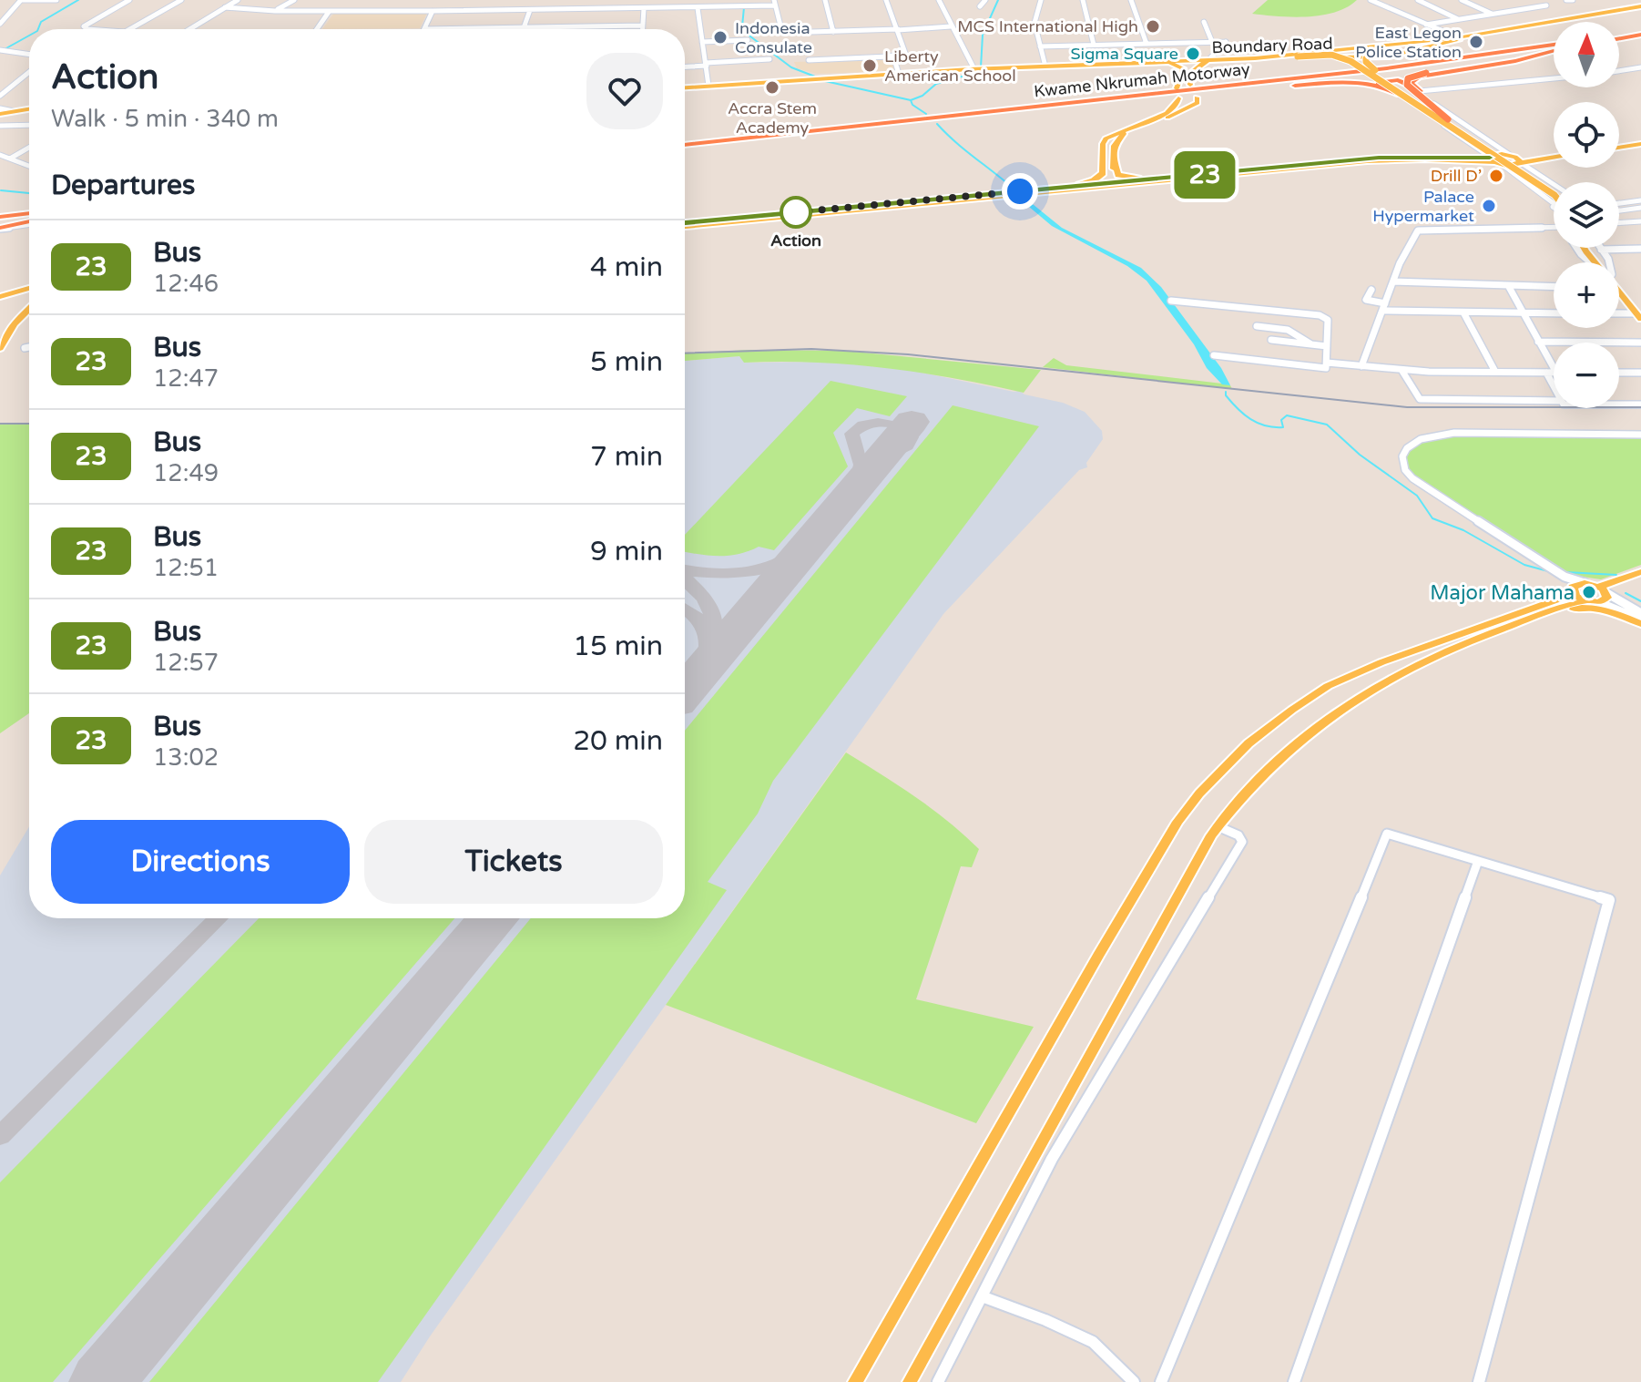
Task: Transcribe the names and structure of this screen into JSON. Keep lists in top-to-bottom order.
{
  "streets": {
    "highway": ["Kwame Nkrumah Motorway"],
    "main road": ["Boundary Road"]
  },
  "places": [
    "MCS International High",
    "Indonesia Consulate",
    "East Legon Police Station",
    "Sigma Square",
    "Liberty American School",
    "Accra Stem Academy",
    "Drill D’",
    "Palace Hypermarket",
    "Action",
    "Major Mahama"
  ],
  "lines": ["bus line 23"],
  "north": "top",
  "page": {
    "on_map": "23",
    "map_buttons": ["+", "−"],
    "heading": [
      ["Action", "Walk · 5 min · 340 m"],
      "Departures"
    ],
    "list": [
      {
        "mark": "23",
        "name": "Bus",
        "note": "12:46",
        "value": "4 min"
      },
      {
        "mark": "23",
        "name": "Bus",
        "note": "12:47",
        "value": "5 min"
      },
      {
        "mark": "23",
        "name": "Bus",
        "note": "12:49",
        "value": "7 min"
      },
      {
        "mark": "23",
        "name": "Bus",
        "note": "12:51",
        "value": "9 min"
      },
      {
        "mark": "23",
        "name": "Bus",
        "note": "12:57",
        "value": "15 min"
      },
      {
        "mark": "23",
        "name": "Bus",
        "note": "13:02",
        "value": "20 min"
      }
    ],
    "buttons": ["Directions", "Tickets"]
  }
}
